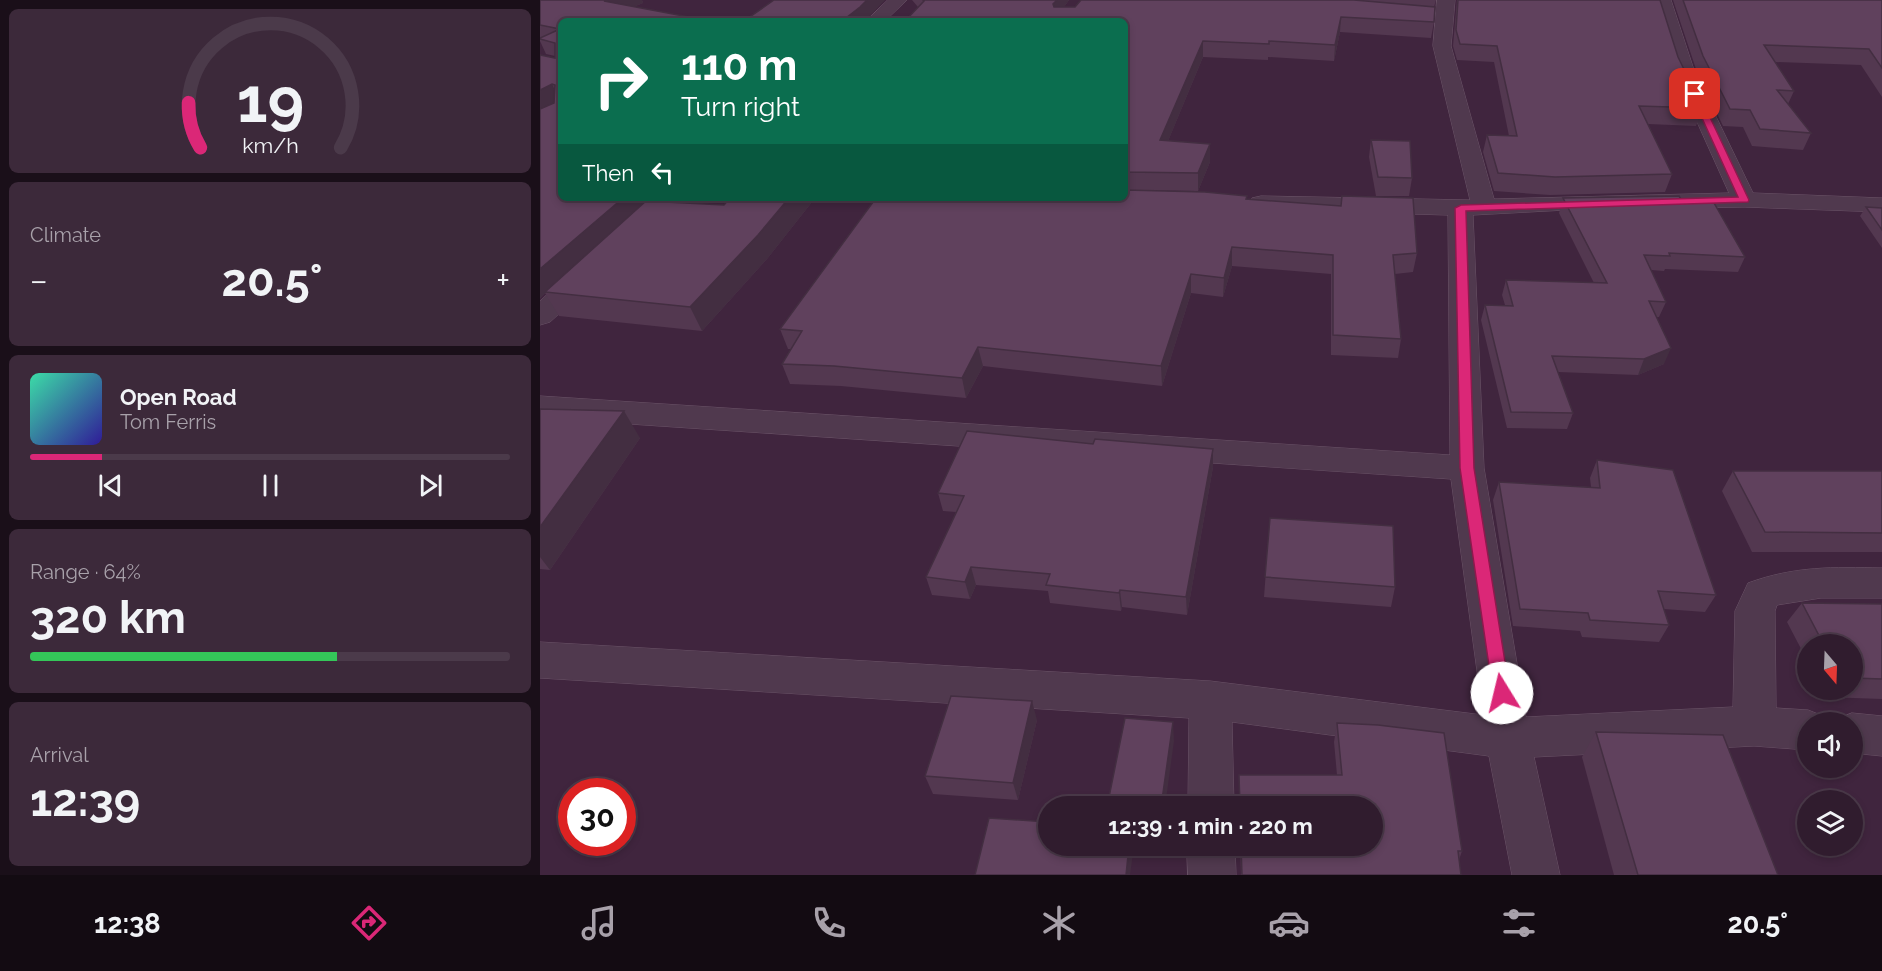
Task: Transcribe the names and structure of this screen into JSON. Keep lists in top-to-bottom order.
{
  "north": "bottom",
  "page": {
    "turn": ["110 m", "Turn right"],
    "then": "Then",
    "tile": [
      "Climate",
      ["Range · 64%", "320 km"],
      ["Arrival", "12:39"]
    ],
    "heat": ["−", "20.5°", "+"],
    "song": ["Open Road", "Tom Ferris"],
    "limit": "30",
    "trip": "12:39 · 1 min · 220 m",
    "tabs": ["12:38", "20.5°"],
    "gauge": ["19", "km/h"]
  }
}
